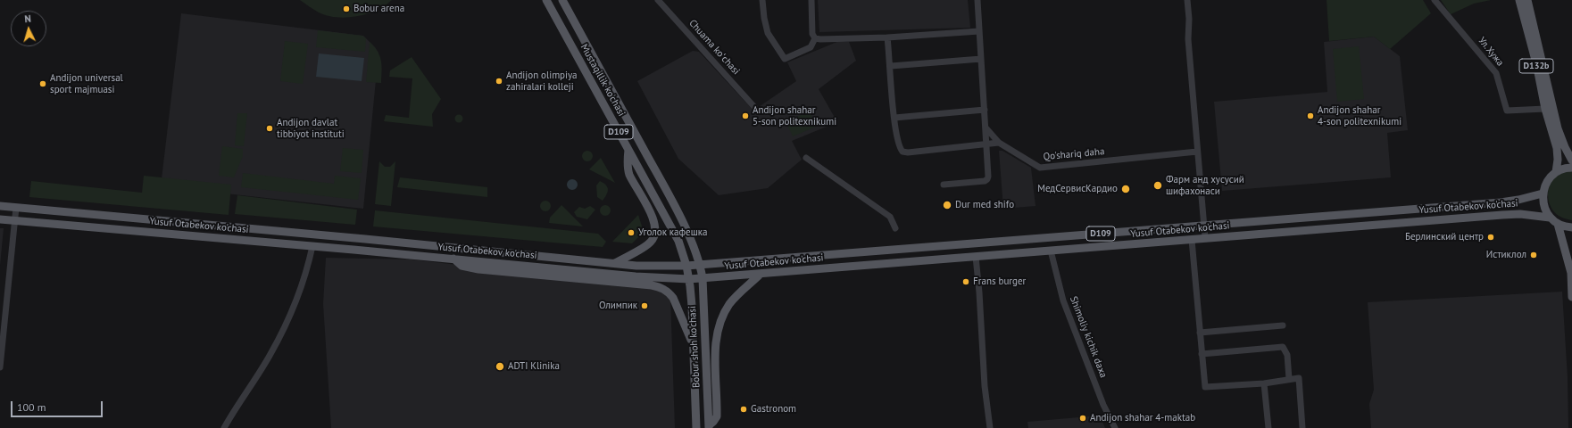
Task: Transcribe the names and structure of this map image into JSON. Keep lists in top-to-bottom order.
{
  "streets": {
    "main road": [
      "D132b",
      "Mustaqillik ko'chasi",
      "D109",
      "Yusuf Otabekov ko'chasi",
      "Bobur shoh ko'chasi"
    ],
    "street": [
      "Chuama koʻchasi",
      "Ул.Хужа",
      "Qo'shariq daha",
      "Shimoliy kichik daxa"
    ]
  },
  "crossings": [
    ["Ул.Хужа", "D132b"],
    ["Mustaqillik ko'chasi", "Yusuf Otabekov ko'chasi"],
    ["Mustaqillik ko'chasi", "Bobur shoh ko'chasi"],
    ["Yusuf Otabekov ko'chasi", "Shimoliy kichik daxa"],
    ["Yusuf Otabekov ko'chasi", "Bobur shoh ko'chasi"]
  ],
  "places": [
    "Bobur arena",
    "Andijon olimpiya zahiralari kolleji",
    "Andijon universal sport majmuasi",
    "Andijon shahar 5-son politexnikumi",
    "Andijon shahar 4-son politexnikumi",
    "Andijon davlat tibbiyot instituti",
    "Фарм анд хусусий шифахонаси",
    "МедСервисКардио",
    "Dur med shifo",
    "Уголок кафешка",
    "Берлинский центр",
    "Истиклол",
    "Frans burger",
    "Олимпик",
    "ADTI Klinika",
    "Gastronom",
    "Andijon shahar 4-maktab"
  ],
  "scale_bar": "100 m",
  "north": "top"
}
